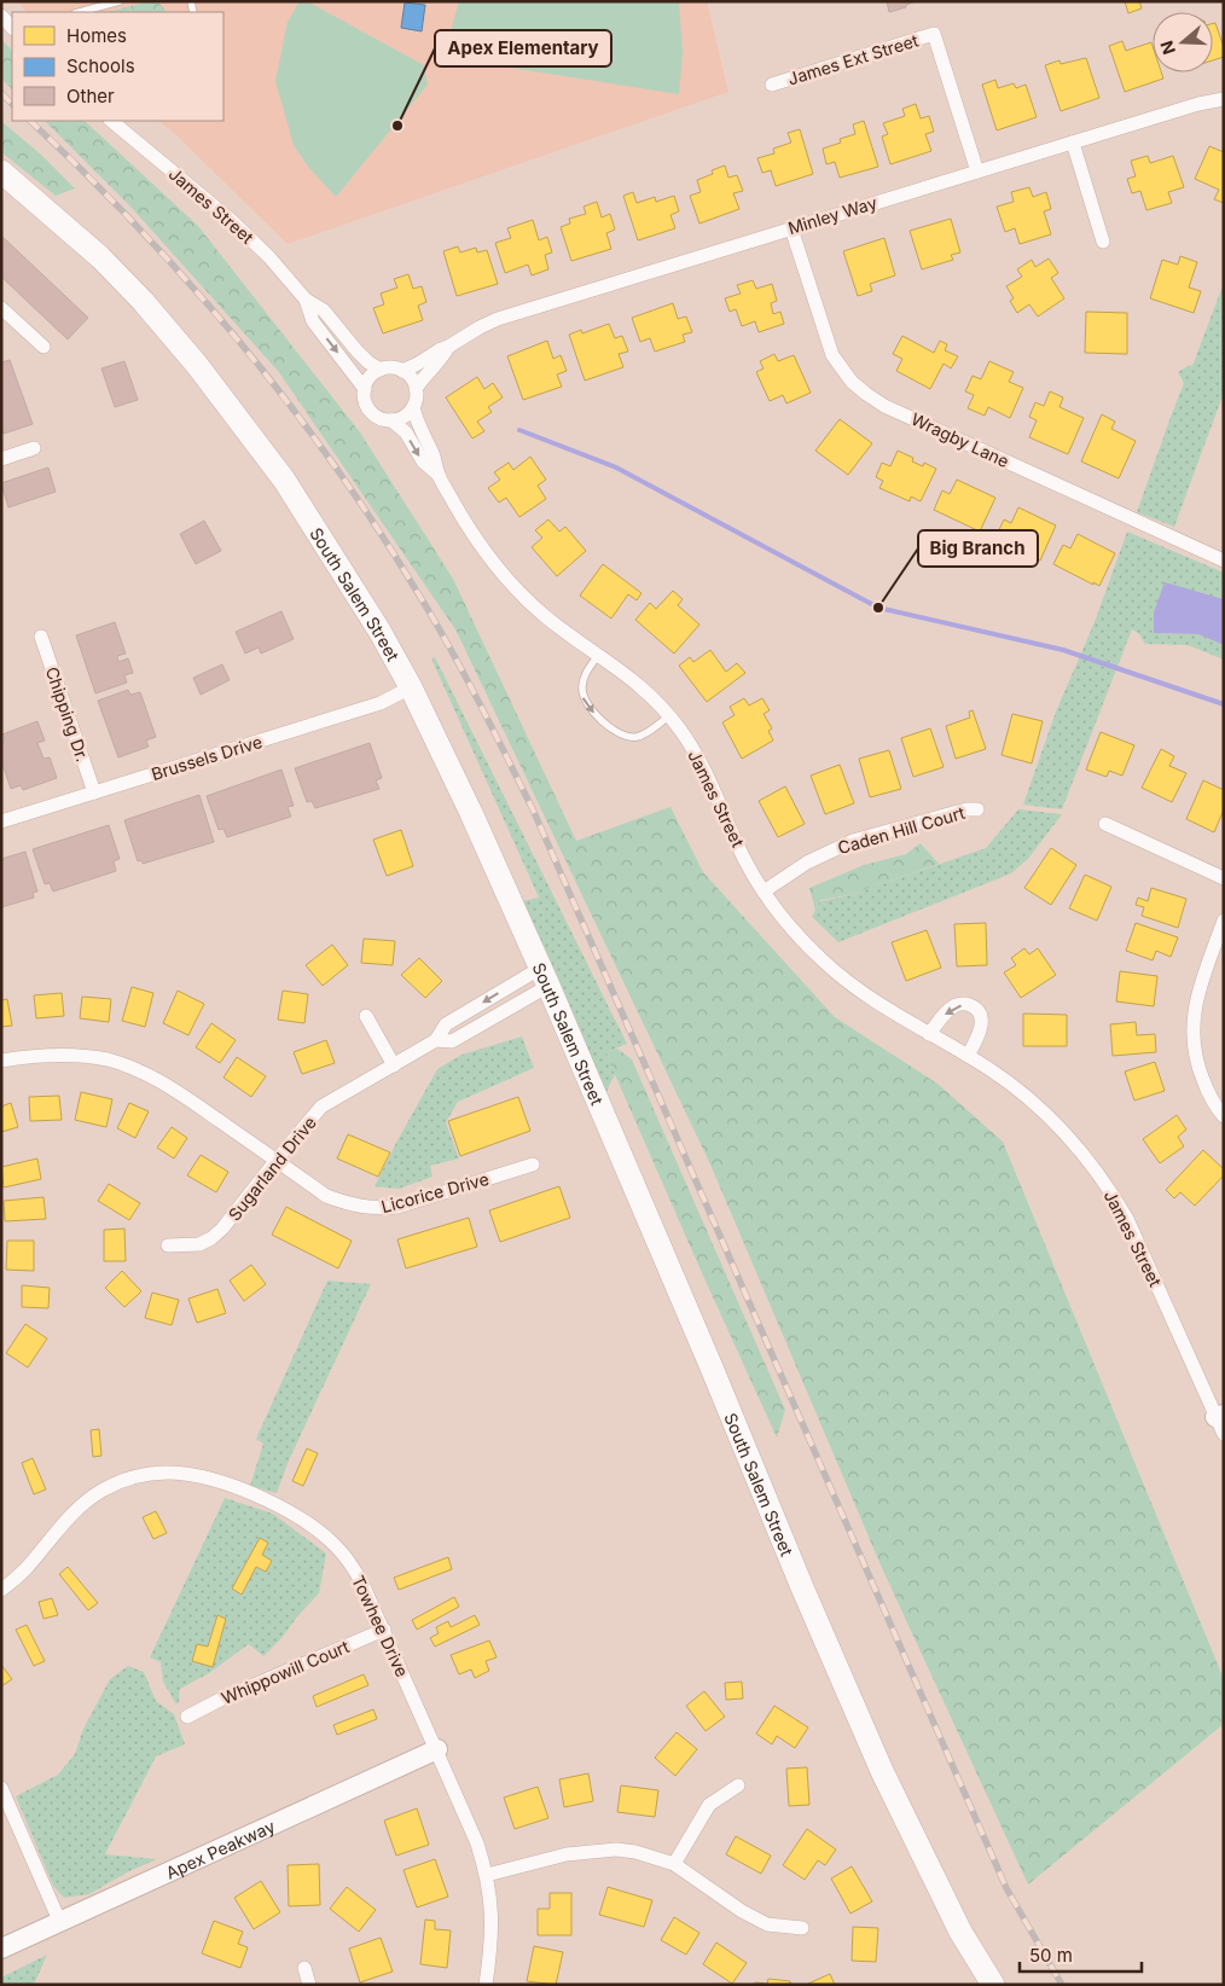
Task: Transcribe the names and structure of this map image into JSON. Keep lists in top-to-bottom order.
{
  "streets": {
    "main road": ["South Salem Street", "Apex Peakway"],
    "street": [
      "James Ext Street",
      "James Street",
      "Minley Way",
      "Wragby Lane",
      "Chipping Dr.",
      "Brussels Drive",
      "Caden Hill Court",
      "Sugarland Drive",
      "Licorice Drive",
      "Towhee Drive",
      "Whippowill Court"
    ]
  },
  "crossings": [
    ["James Ext Street", "Minley Way"],
    ["James Street", "Minley Way"],
    ["James Street", "Caden Hill Court"],
    ["Minley Way", "Wragby Lane"],
    ["South Salem Street", "Brussels Drive"],
    ["South Salem Street", "Sugarland Drive"],
    ["Chipping Dr.", "Brussels Drive"],
    ["Sugarland Drive", "Licorice Drive"],
    ["Towhee Drive", "Whippowill Court"],
    ["Towhee Drive", "Apex Peakway"]
  ],
  "places": ["Apex Elementary", "Big Branch"],
  "legend": ["Homes", "Schools", "Other"],
  "scale_bar": "50 m",
  "north": "left"
}
